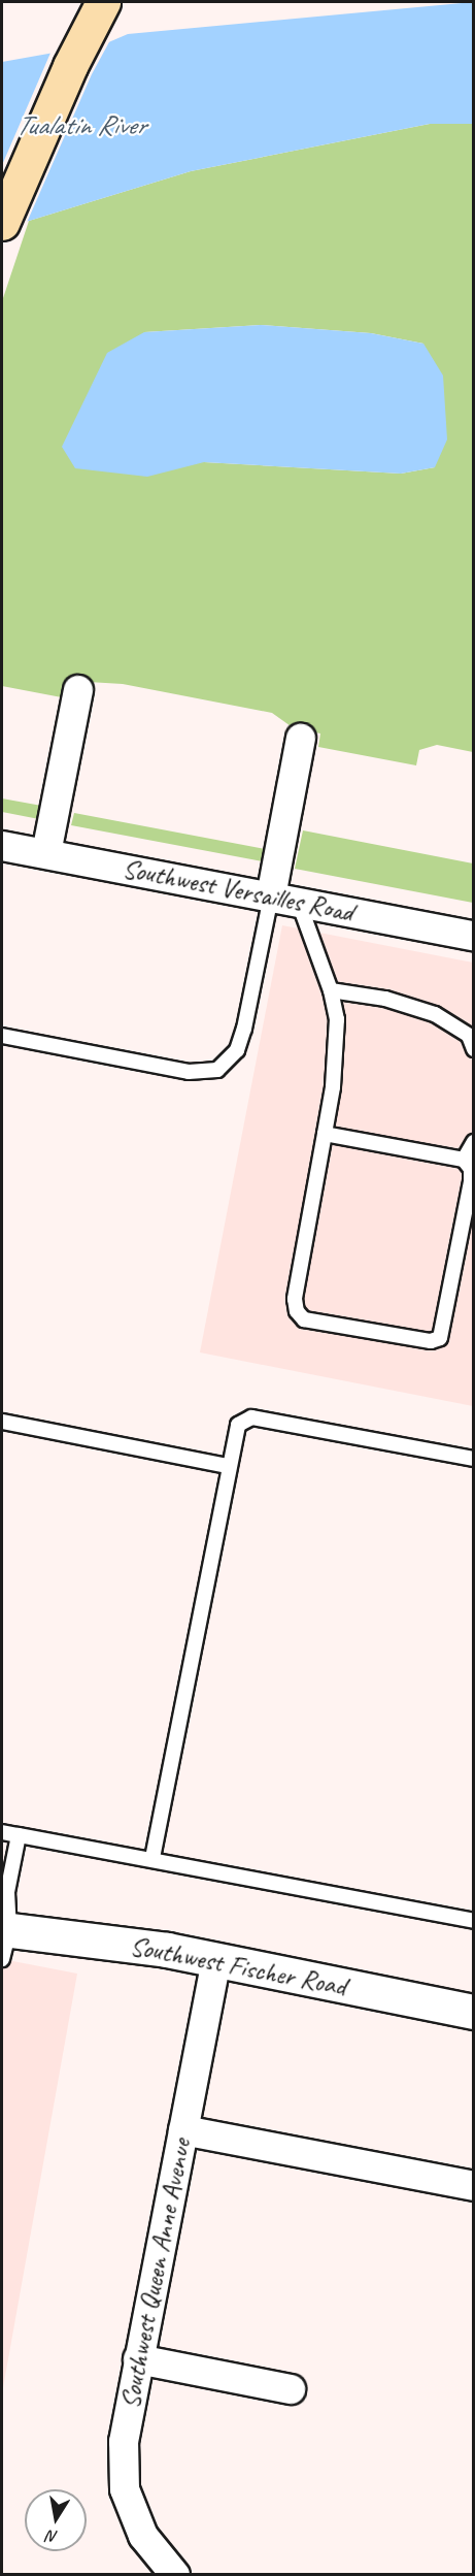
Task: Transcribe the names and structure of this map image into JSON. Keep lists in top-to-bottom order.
{
  "streets": {
    "street": ["Southwest Versailles Road", "Southwest Fischer Road", "Southwest Queen Anne Avenue"]
  },
  "crossings": [
    ["Southwest Fischer Road", "Southwest Queen Anne Avenue"]
  ],
  "water": ["Tualatin River"],
  "north": "bottom"
}
